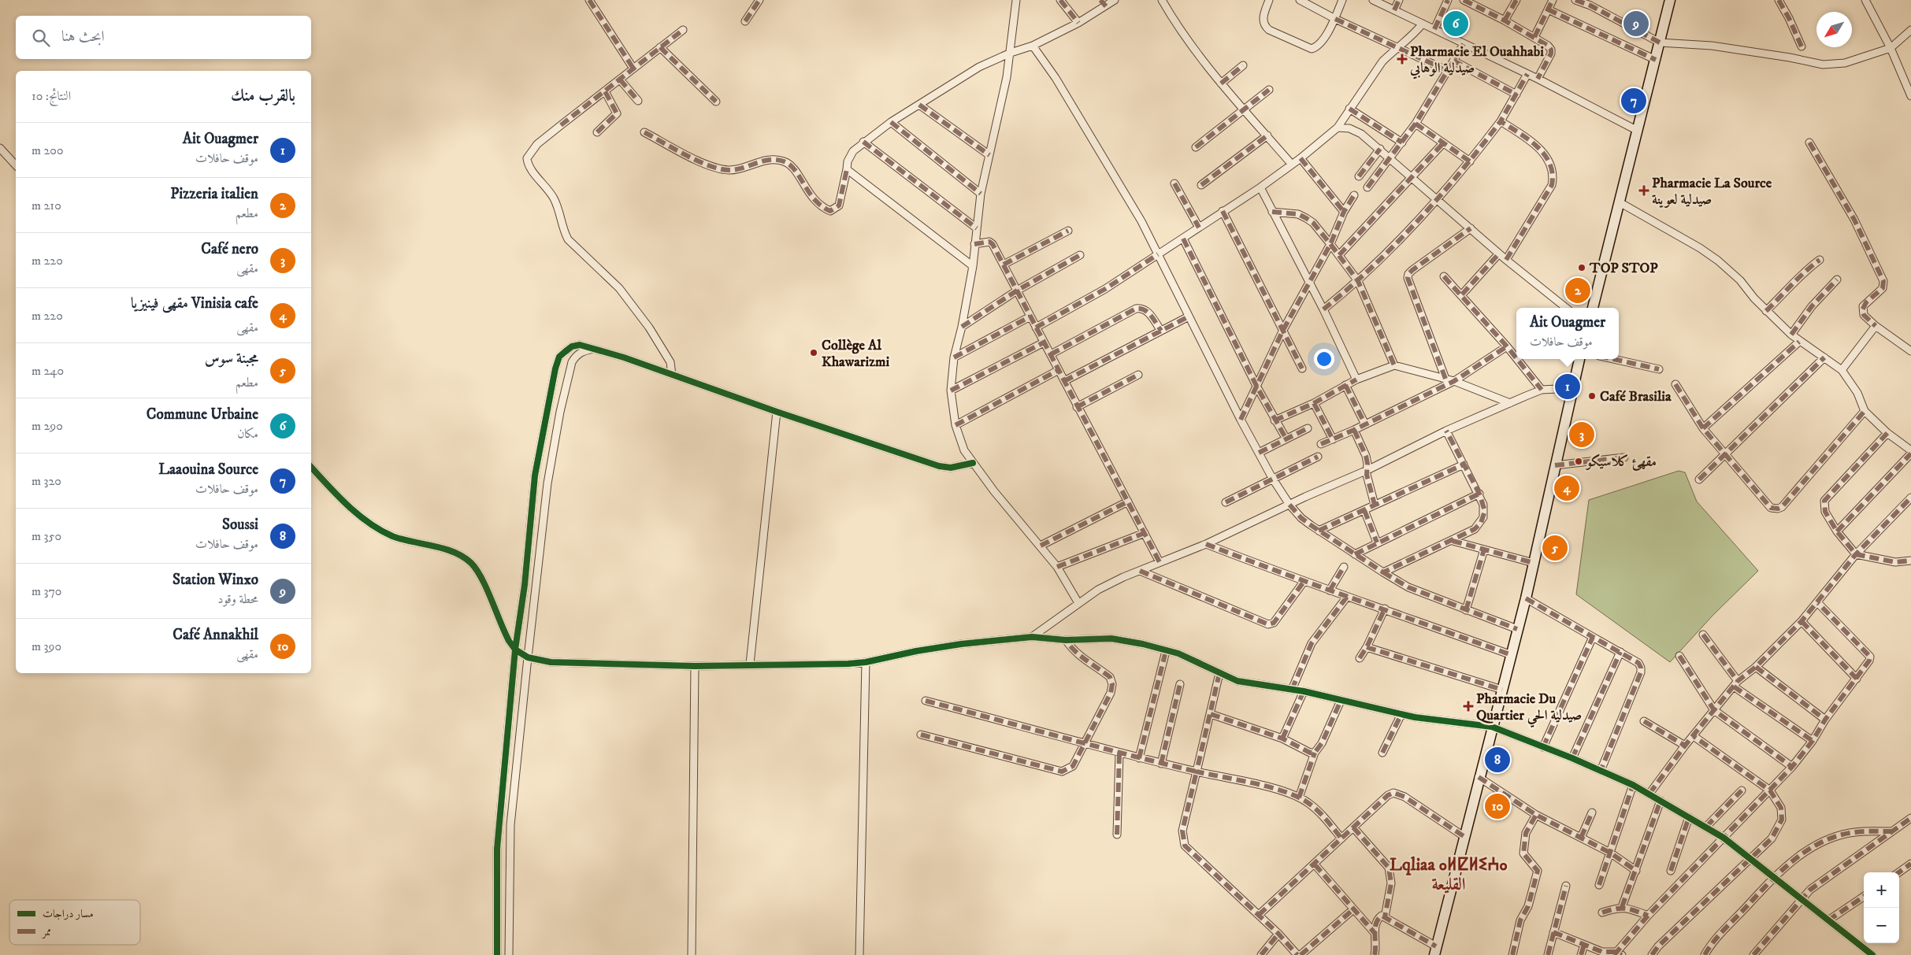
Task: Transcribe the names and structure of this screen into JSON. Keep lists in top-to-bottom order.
{
  "districts": ["Lqliaa ⴰⵍⵇⵍⵉⵄⴰ القليعة"],
  "places": {
    "health": ["Pharmacie El Ouahhabi صيدلية الوهابي", "Pharmacie La Source صيدلية لعوينة", "Pharmacie Du Quartier صيدلية الحي"],
    "other": [
      "TOP STOP",
      "Collège Al Khawarizmi",
      "Café Brasilia",
      "مقهئ كلاسيكو"
    ]
  },
  "legend": ["مسار دراجات", "ممر"],
  "north": "bottom left",
  "page": {
    "pins": [
      "6",
      "9",
      "7",
      "2",
      "1",
      "3",
      "4",
      "5",
      "8",
      "10"
    ],
    "search": "ابحث هنا",
    "heading": ["بالقرب منك", "النتائج: 10"],
    "list": [
      {
        "mark": "1",
        "name": "Ait Ouagmer",
        "note": "موقف حافلات",
        "value": "200 m"
      },
      {
        "mark": "2",
        "name": "Pizzeria italien",
        "note": "مطعم",
        "value": "210 m"
      },
      {
        "mark": "3",
        "name": "Café nero",
        "note": "مقهى",
        "value": "220 m"
      },
      {
        "mark": "4",
        "name": "Vinisia cafe مقهى فينيزيا",
        "note": "مقهى",
        "value": "220 m"
      },
      {
        "mark": "5",
        "name": "مجبنة سوس",
        "note": "مطعم",
        "value": "240 m"
      },
      {
        "mark": "6",
        "name": "Commune Urbaine",
        "note": "مكان",
        "value": "290 m"
      },
      {
        "mark": "7",
        "name": "Laaouina Source",
        "note": "موقف حافلات",
        "value": "320 m"
      },
      {
        "mark": "8",
        "name": "Soussi",
        "note": "موقف حافلات",
        "value": "350 m"
      },
      {
        "mark": "9",
        "name": "Station Winxo",
        "note": "محطة وقود",
        "value": "370 m"
      },
      {
        "mark": "10",
        "name": "Café Annakhil",
        "note": "مقهى",
        "value": "390 m"
      }
    ],
    "popup": ["Ait Ouagmer", "موقف حافلات"],
    "map_buttons": ["+", "−"]
  }
}
